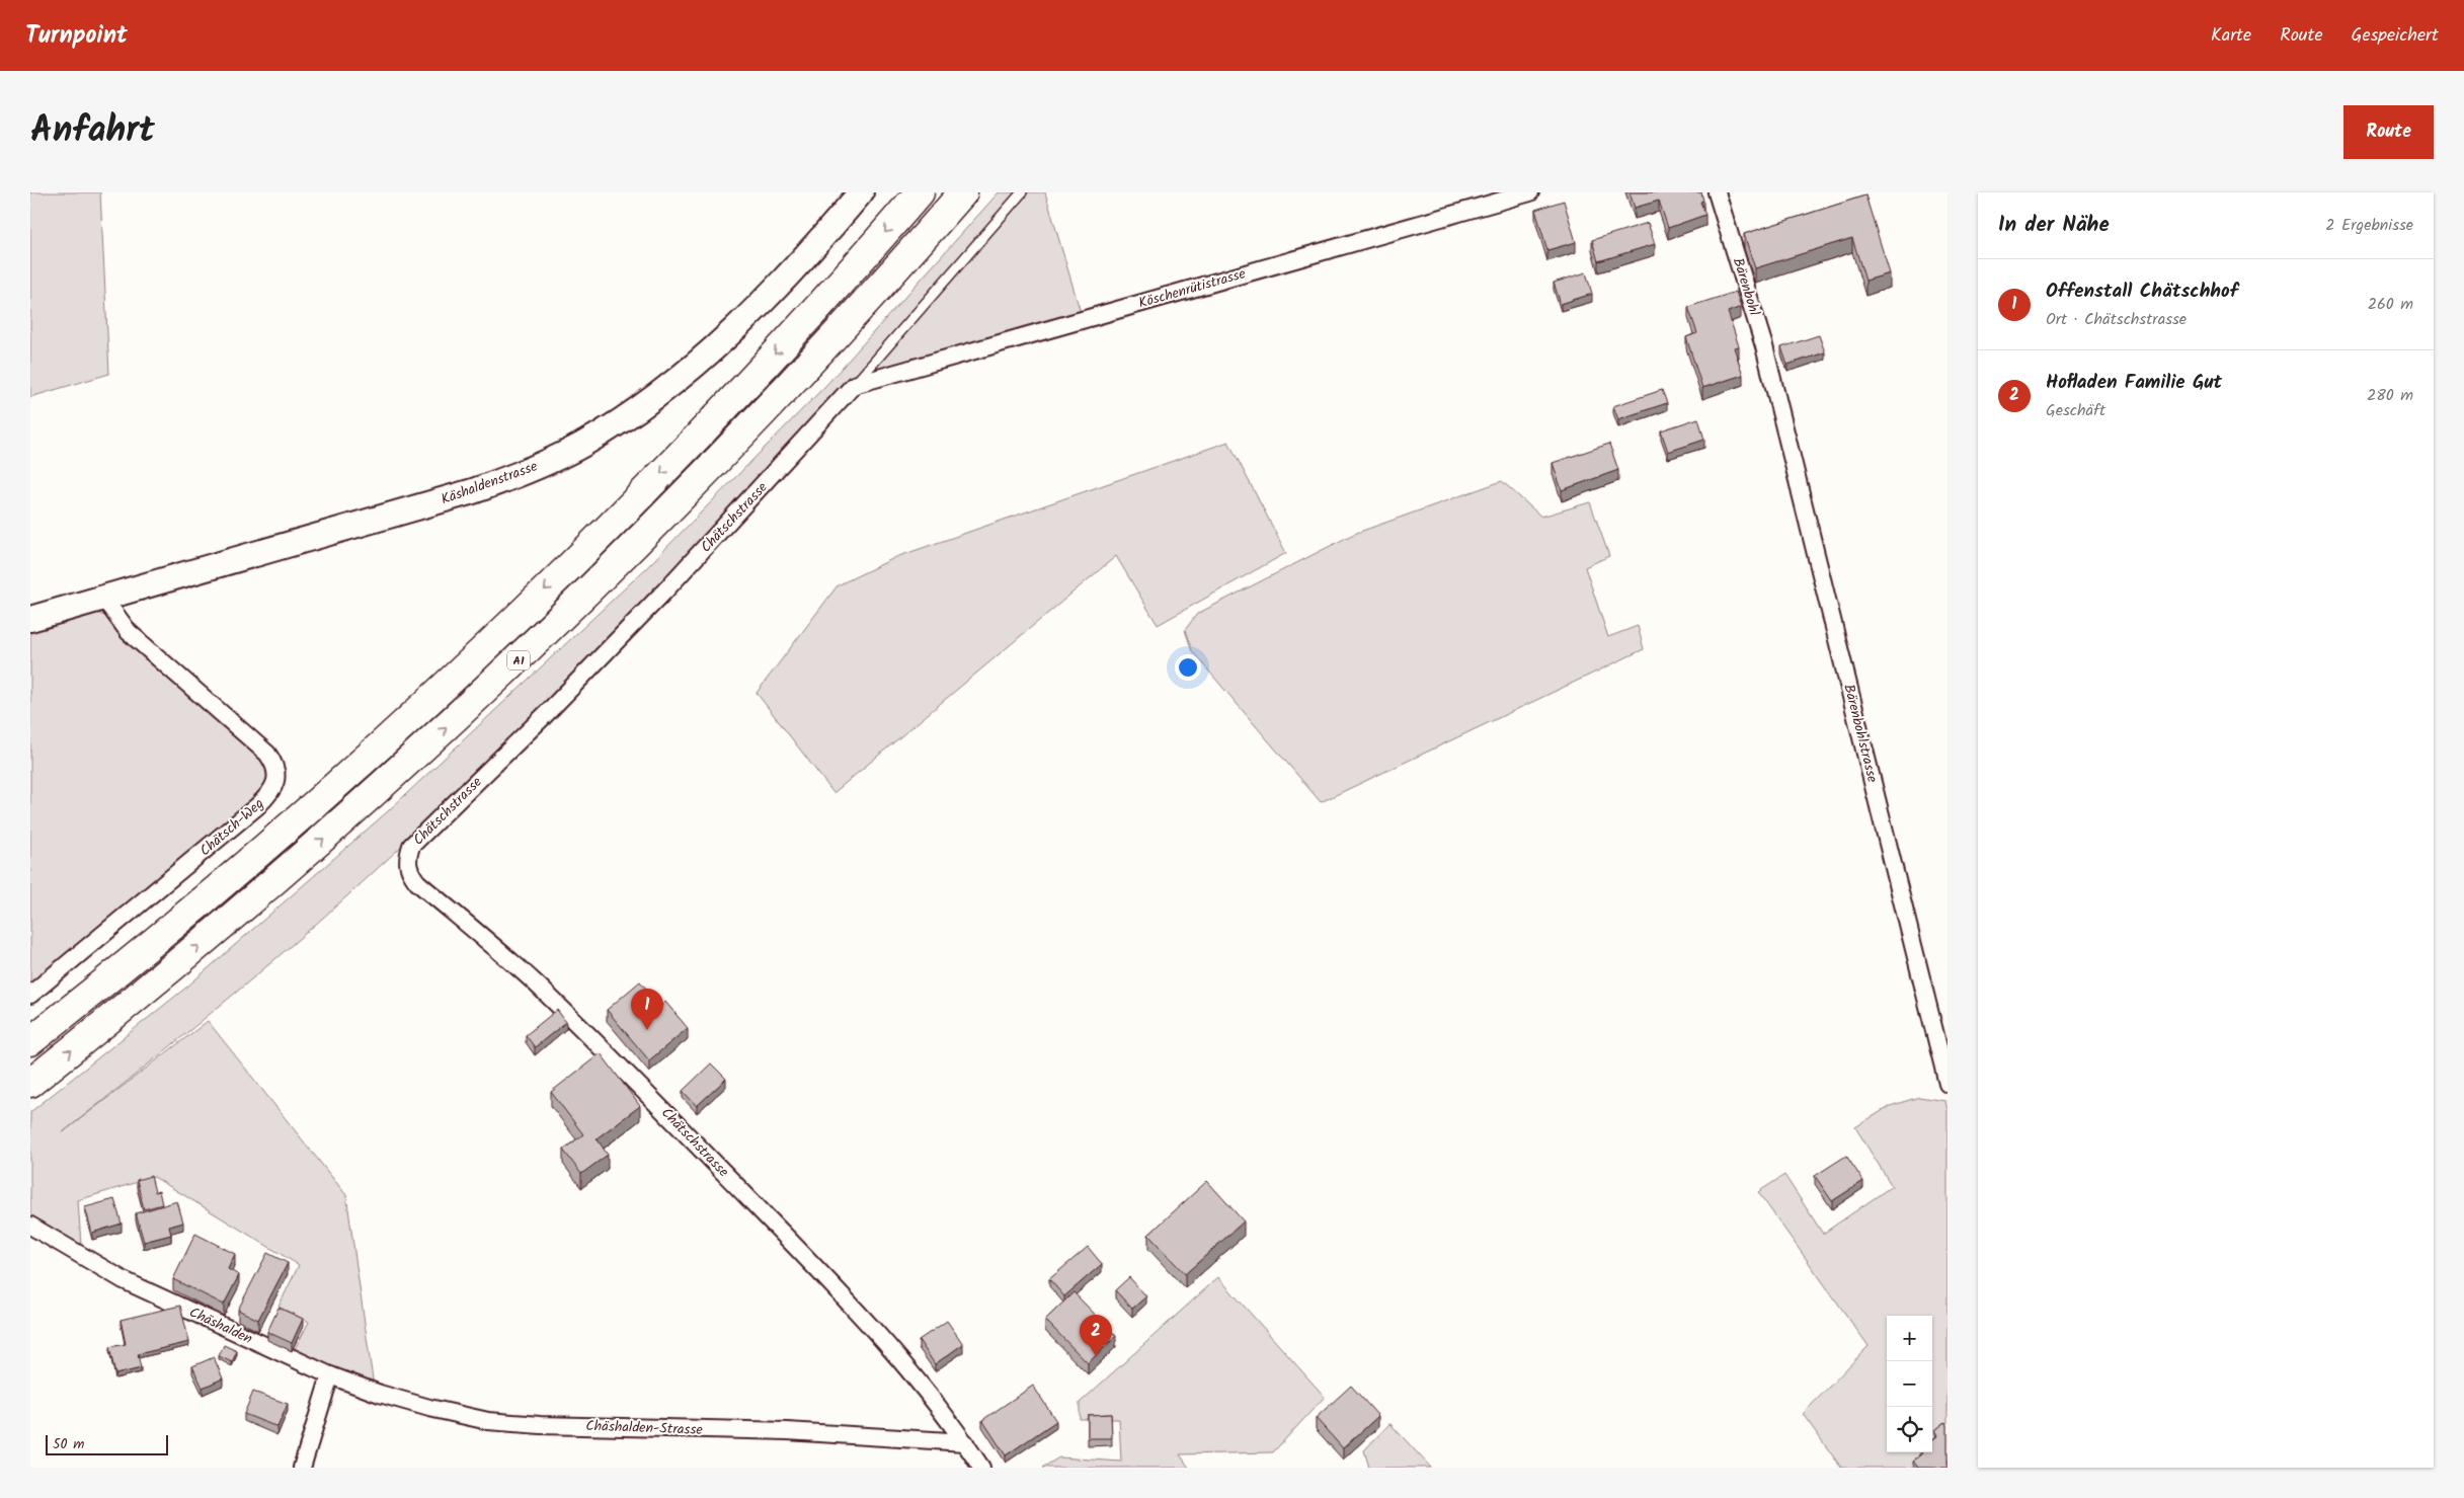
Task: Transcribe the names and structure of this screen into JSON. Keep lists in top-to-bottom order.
{
  "streets": {
    "highway": ["A1"],
    "street": [
      "Bärenbohl",
      "Köschenrütistrasse",
      "Käshaldenstrasse",
      "Chätschstrasse",
      "Bärenbohlstrasse",
      "Chätsch-Weg",
      "Chäshalden",
      "Chäshalden-Strasse"
    ]
  },
  "crossings": [
    ["Bärenbohl", "Bärenbohlstrasse"],
    ["Köschenrütistrasse", "Chätschstrasse"],
    ["Käshaldenstrasse", "Chätsch-Weg"],
    ["Chätschstrasse", "Chäshalden-Strasse"],
    ["Chäshalden", "Chäshalden-Strasse"]
  ],
  "scale_bar": "50 m",
  "page": {
    "header": "Turnpoint",
    "nav": ["Karte", "Route", "Gespeichert"],
    "title": "Anfahrt",
    "buttons": "Route",
    "heading": ["In der Nähe", "2 Ergebnisse"],
    "list": [
      {
        "mark": "1",
        "name": "Offenstall Chätschhof",
        "note": "Ort · Chätschstrasse",
        "value": "260 m"
      },
      {
        "mark": "2",
        "name": "Hofladen Familie Gut",
        "note": "Geschäft",
        "value": "280 m"
      }
    ],
    "pins": ["1", "2"],
    "map_buttons": ["+", "−"],
    "scale": "50 m"
  }
}
